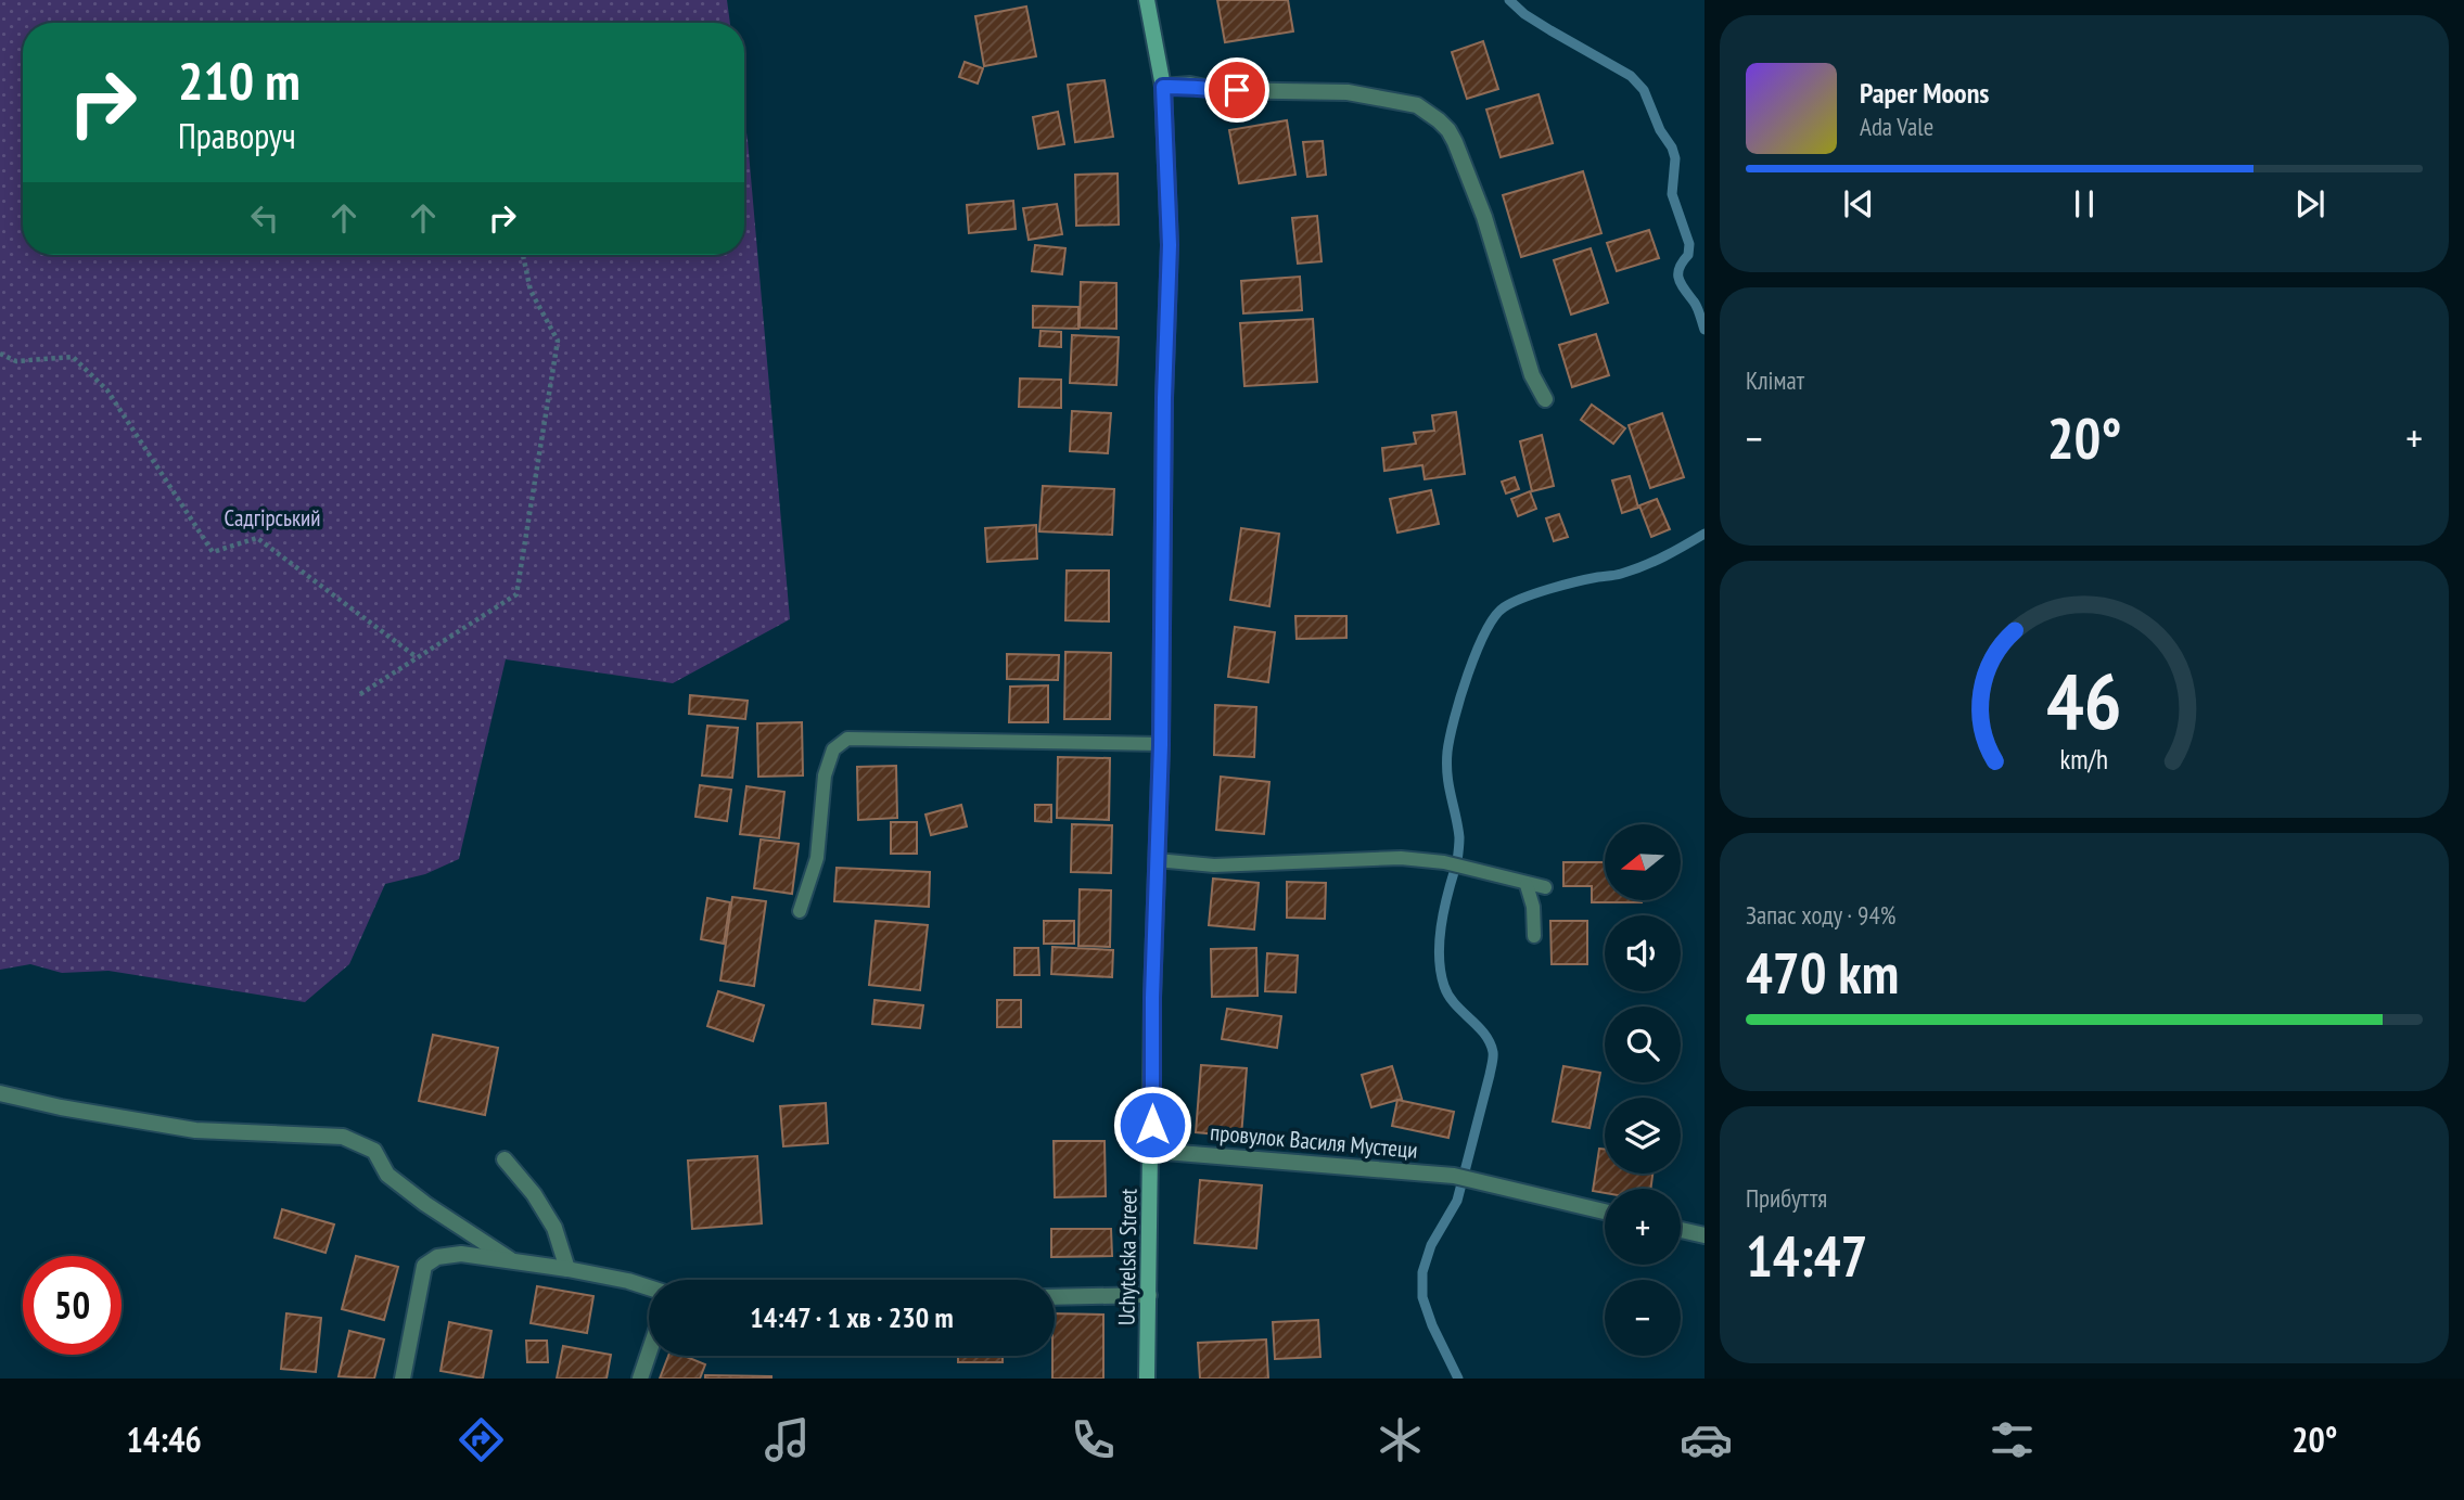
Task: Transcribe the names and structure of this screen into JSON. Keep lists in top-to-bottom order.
{
  "streets": {
    "main road": ["Uchytelska Street"],
    "street": ["провулок Василя Мустеци"]
  },
  "crossings": [
    ["провулок Василя Мустеци", "Uchytelska Street"]
  ],
  "parks": ["Садгірський"],
  "north": "left",
  "page": {
    "turn": ["210 m", "Праворуч"],
    "song": ["Paper Moons", "Ada Vale"],
    "tile": [
      "Клімат",
      ["Запас ходу · 94%", "470 km"],
      ["Прибуття", "14:47"]
    ],
    "heat": ["−", "20°", "+"],
    "map_buttons": ["+", "−"],
    "limit": "50",
    "trip": "14:47 · 1 хв · 230 m",
    "tabs": ["14:46", "20°"],
    "gauge": ["46", "km/h"]
  }
}
